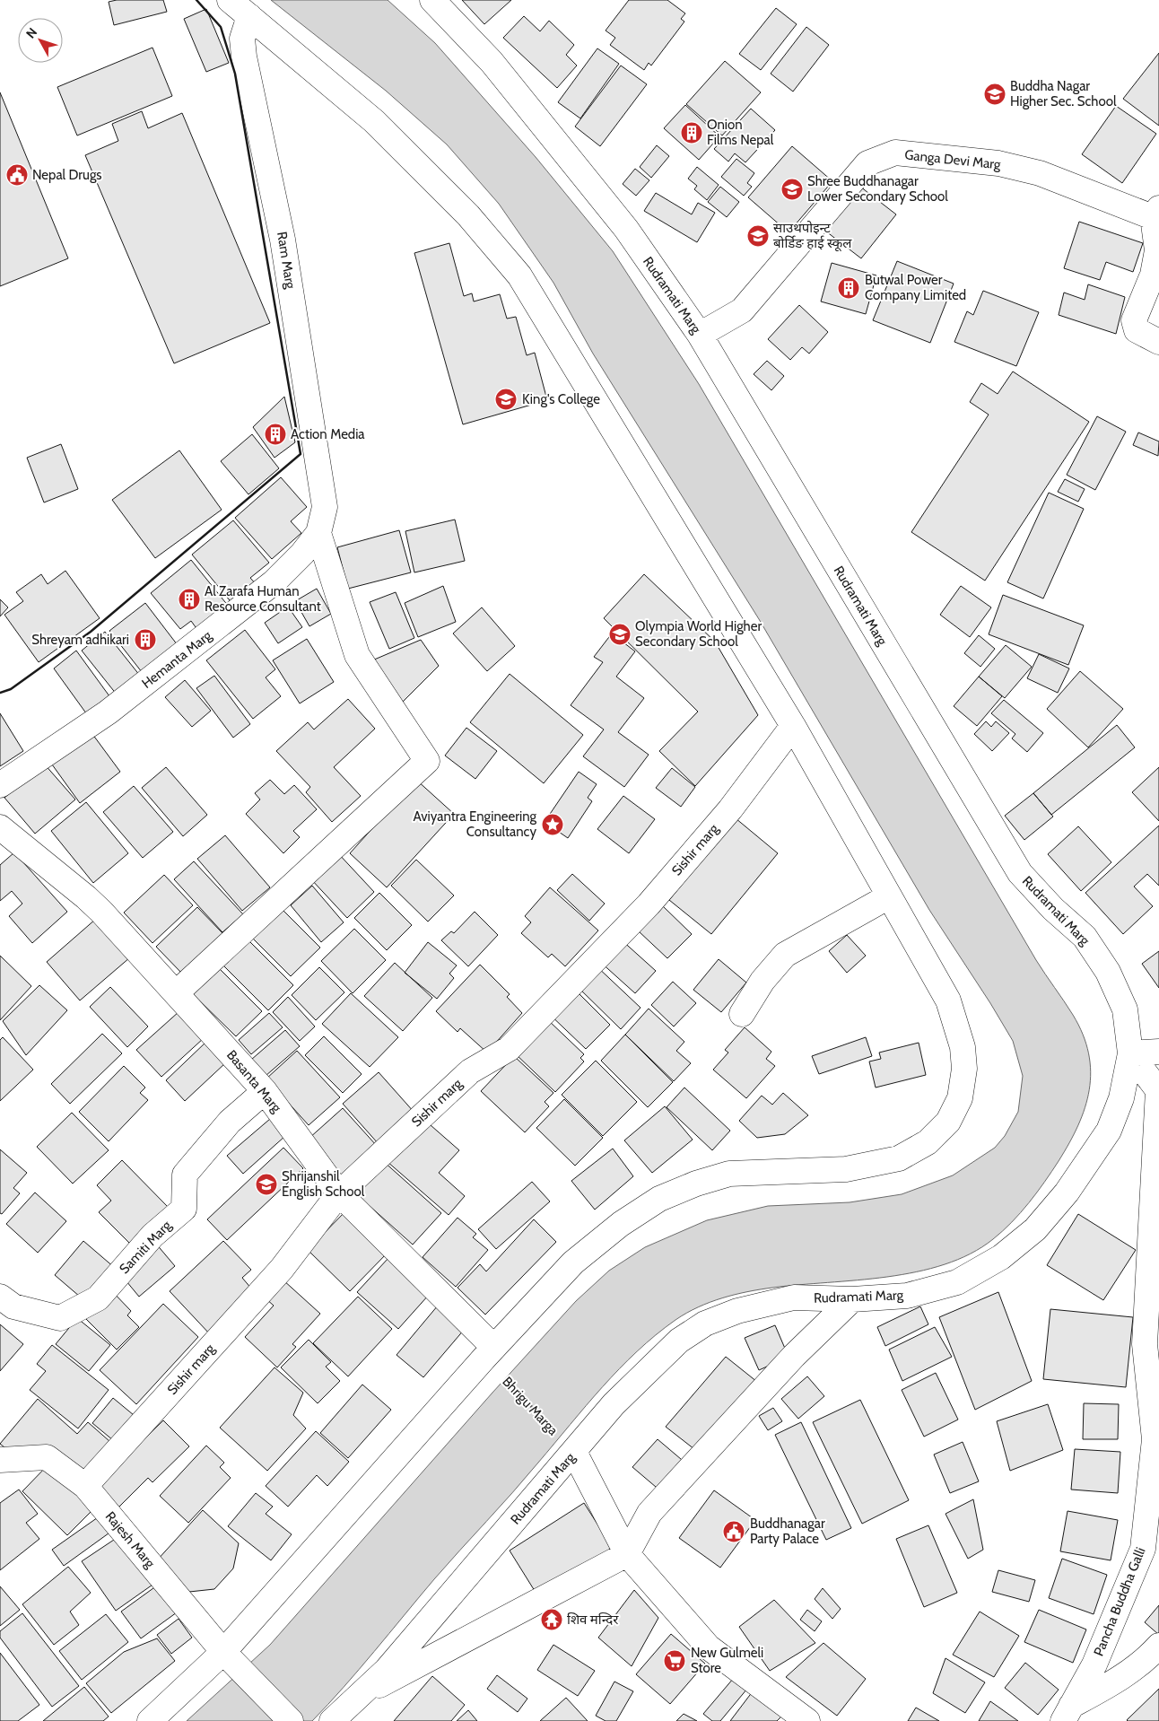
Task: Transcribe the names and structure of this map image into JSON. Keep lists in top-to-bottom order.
{
  "streets": {
    "street": [
      "Ganga Devi Marg",
      "Ram Marg",
      "Rudramati Marg",
      "Hemanta Marg",
      "Sishir marg",
      "Basanta Marg",
      "Samiti Marg",
      "Rajesh Marg",
      "Pancha Buddha Galli"
    ],
    "path": ["Bhrigu Marga"]
  },
  "crossings": [
    ["Ganga Devi Marg", "Rudramati Marg"],
    ["Ram Marg", "Hemanta Marg"],
    ["Rudramati Marg", "Pancha Buddha Galli"],
    ["Sishir marg", "Basanta Marg"],
    ["Sishir marg", "Rajesh Marg"],
    ["Basanta Marg", "Samiti Marg"]
  ],
  "places": {
    "school or university": [
      "Buddha Nagar Higher Sec. School",
      "Shree Buddhanagar Lower Secondary School",
      "साउथपोइन्ट बोर्डिङ हाई स्कूल",
      "King's College",
      "Olympia World Higher Secondary School",
      "Shrijanshil English School"
    ],
    "building": [
      "Onion Films Nepal",
      "Butwal Power Company Limited",
      "Action Media",
      "Al Zarafa Human Resource Consultant",
      "Shreyam adhikari"
    ],
    "public building": ["Nepal Drugs", "Buddhanagar Party Palace"],
    "place": ["Aviyantra Engineering Consultancy"],
    "temple": ["शिव मन्दिर"],
    "supermarket": ["New Gulmeli Store"]
  },
  "north": "top left"
}
